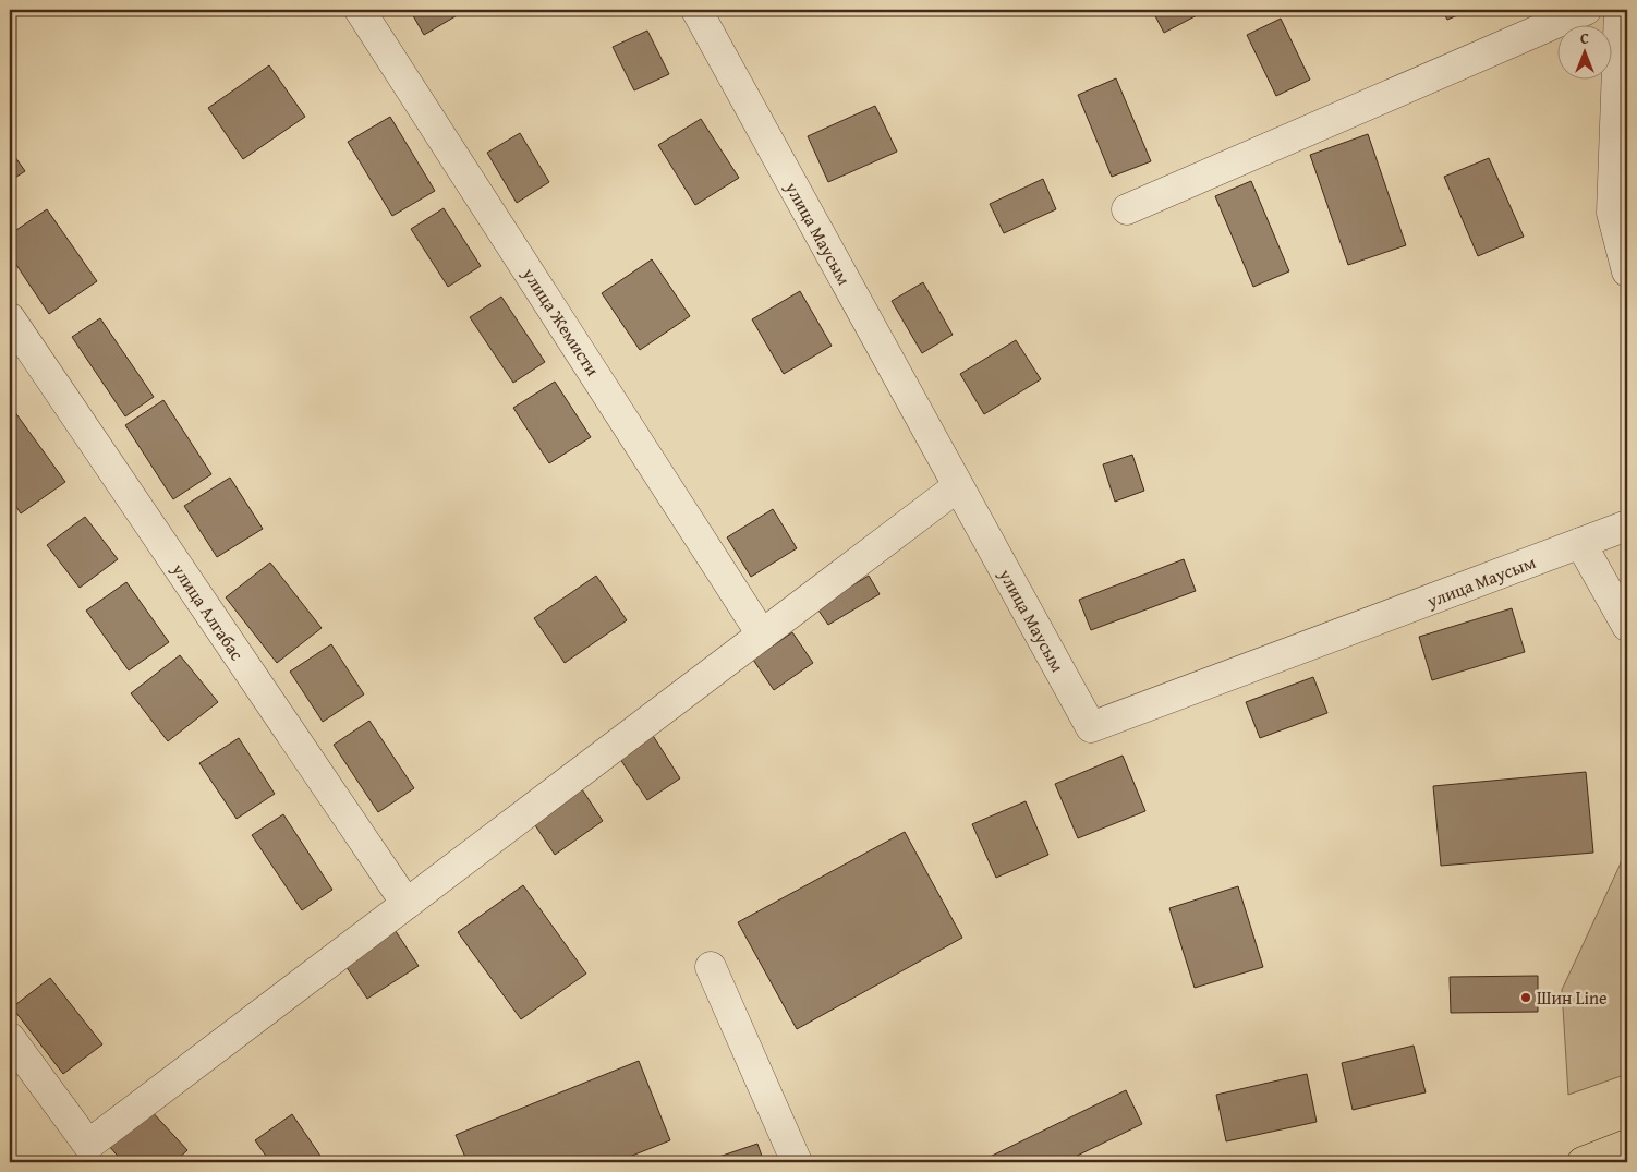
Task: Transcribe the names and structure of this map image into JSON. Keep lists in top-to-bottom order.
{
  "streets": {
    "street": ["улица Маусым", "улица Жемисти", "улица Алгабас"]
  },
  "places": ["Шин Line"],
  "north": "top"
}
